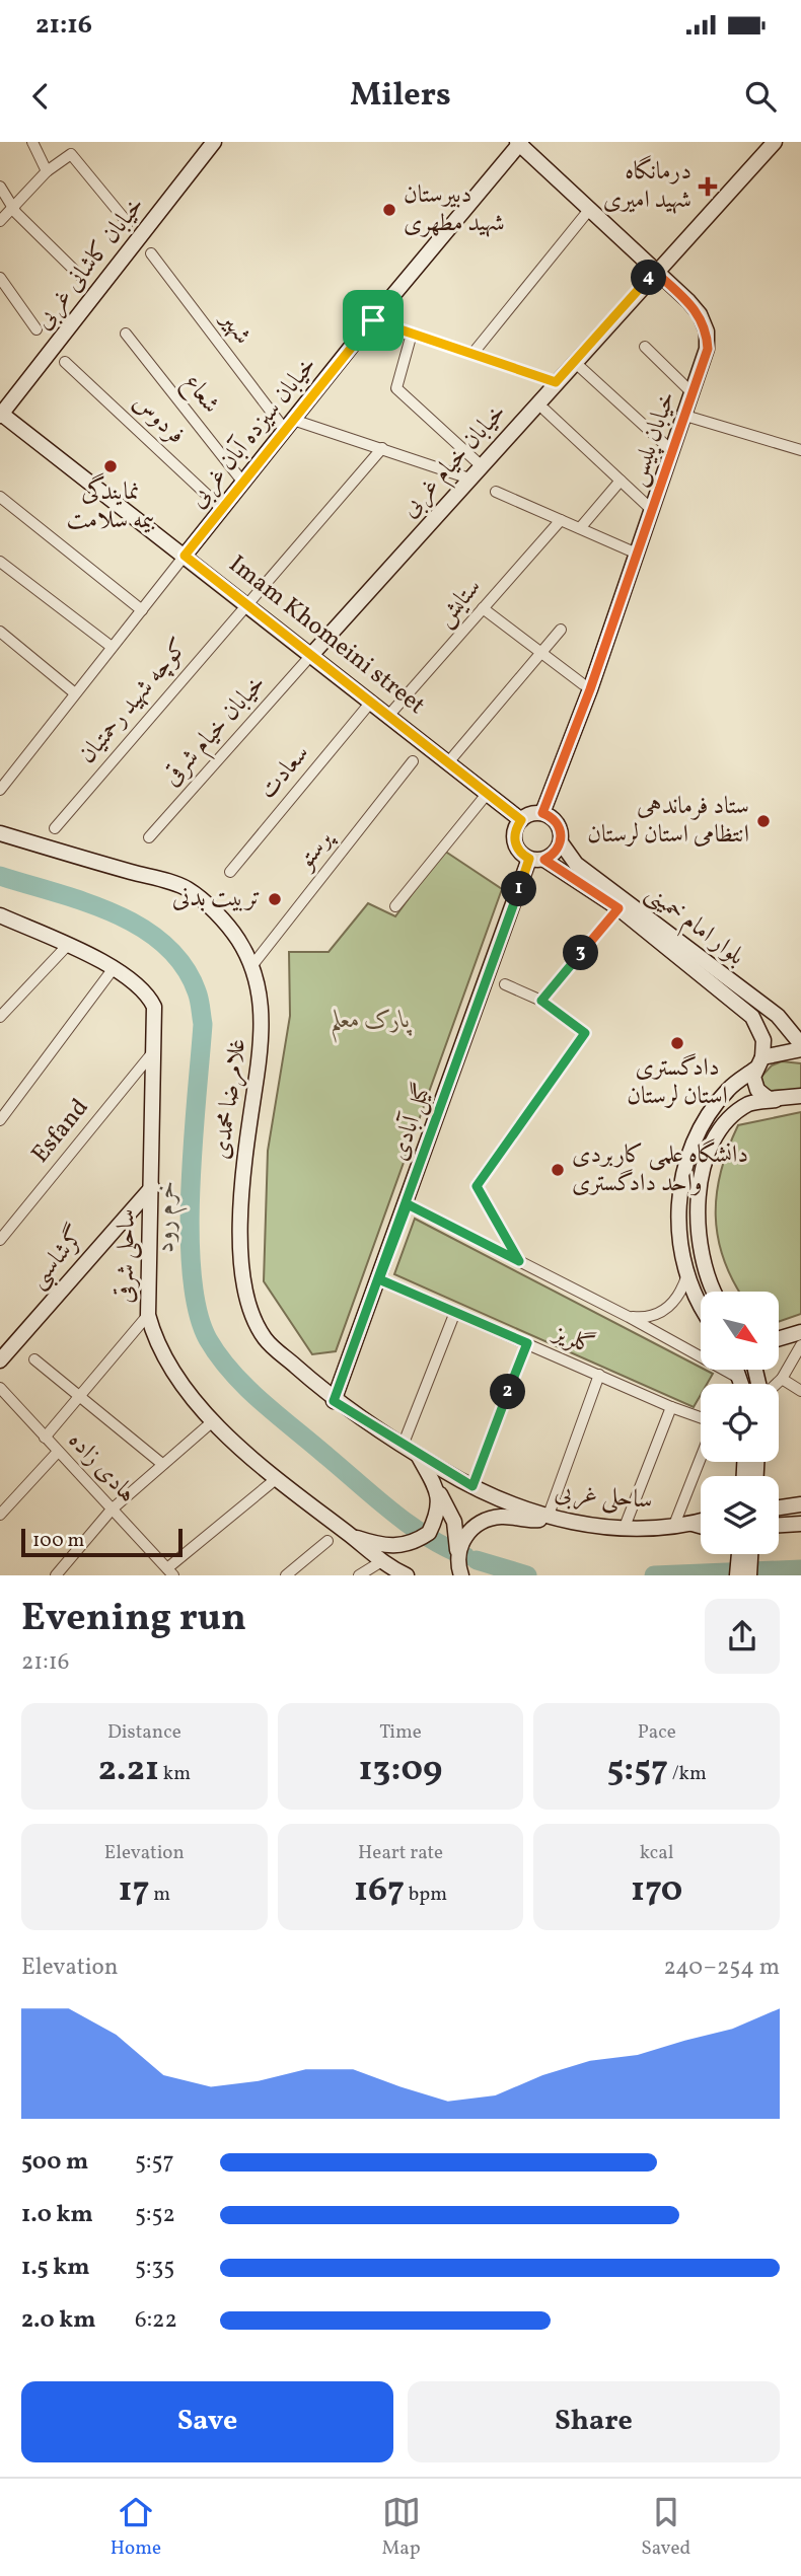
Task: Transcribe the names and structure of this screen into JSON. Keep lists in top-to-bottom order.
{
  "streets": {
    "main road": [
      "خیابان کاشانی غربی",
      "خیابان سیزده آبان غربی",
      "خیابان پلیس",
      "خیابان خیام غربی",
      "Imam Khomeini street",
      "بلوار امام خمینی",
      "غلامرضا محمدی",
      "گیل آبادی",
      "ساحلی شرقی",
      "گرشاسبی",
      "ساحلی غربی"
    ],
    "street": [
      "شهیر",
      "شعاع",
      "فردوس",
      "ستایش",
      "کوچه شهید رحمتیان",
      "خیابان خیام شرقی",
      "سعادت",
      "پرستو",
      "Esfand",
      "گلریز",
      "هادی زاده"
    ]
  },
  "crossings": [
    ["خیابان کاشانی غربی", "Imam Khomeini street"],
    ["شهیر", "خیابان سیزده آبان غربی"],
    ["شعاع", "خیابان سیزده آبان غربی"],
    ["فردوس", "خیابان سیزده آبان غربی"],
    ["خیابان سیزده آبان غربی", "خیابان پلیس"],
    ["خیابان سیزده آبان غربی", "Imam Khomeini street"],
    ["خیابان پلیس", "خیابان خیام غربی"],
    ["خیابان پلیس", "Imam Khomeini street"],
    ["خیابان پلیس", "بلوار امام خمینی"],
    ["خیابان پلیس", "گیل آبادی"],
    ["خیابان خیام غربی", "Imam Khomeini street"],
    ["خیابان خیام غربی", "خیابان خیام شرقی"],
    ["ستایش", "Imam Khomeini street"],
    ["Imam Khomeini street", "کوچه شهید رحمتیان"],
    ["Imam Khomeini street", "خیابان خیام شرقی"],
    ["Imam Khomeini street", "سعادت"],
    ["Imam Khomeini street", "بلوار امام خمینی"],
    ["Imam Khomeini street", "گیل آبادی"],
    ["پرستو", "غلامرضا محمدی"],
    ["بلوار امام خمینی", "گیل آبادی"],
    ["غلامرضا محمدی", "گیل آبادی"],
    ["غلامرضا محمدی", "ساحلی غربی"],
    ["گیل آبادی", "گلریز"],
    ["Esfand", "ساحلی شرقی"],
    ["ساحلی شرقی", "گرشاسبی"]
  ],
  "water": ["خرم رود"],
  "parks": ["پارک معلم"],
  "places": {
    "health": ["درمانگاه شهید امیری"],
    "other": [
      "دبیرستان شهید مطهری",
      "نمایندگی بیمه سلامت",
      "ستاد فرماندهی انتظامی استان لرستان",
      "تربیت بدنی",
      "دادگستری استان لرستان",
      "دانشگاه علمی کاربردی واحد دادگستری"
    ]
  },
  "scale_bar": "100 m",
  "north": "bottom right",
  "page": {
    "status": "21:16",
    "header": "Milers",
    "pins": [
      "4",
      "1",
      "3",
      "2"
    ],
    "scale": "100 m",
    "heading": ["Evening run", "21:16"],
    "stats": [
      ["Distance", "2.21 km"],
      ["Time", "13:09"],
      ["Pace", "5:57 /km"],
      ["Elevation", "17 m"],
      ["Heart rate", "167 bpm"],
      ["kcal", "170"]
    ],
    "chart": ["Elevation", "240–254 m"],
    "list": [
      {
        "name": "500 m",
        "note": "5:57"
      },
      {
        "name": "1.0 km",
        "note": "5:52"
      },
      {
        "name": "1.5 km",
        "note": "5:35"
      },
      {
        "name": "2.0 km",
        "note": "6:22"
      }
    ],
    "buttons": ["Save", "Share"],
    "tabs": ["Home", "Map", "Saved"]
  }
}
